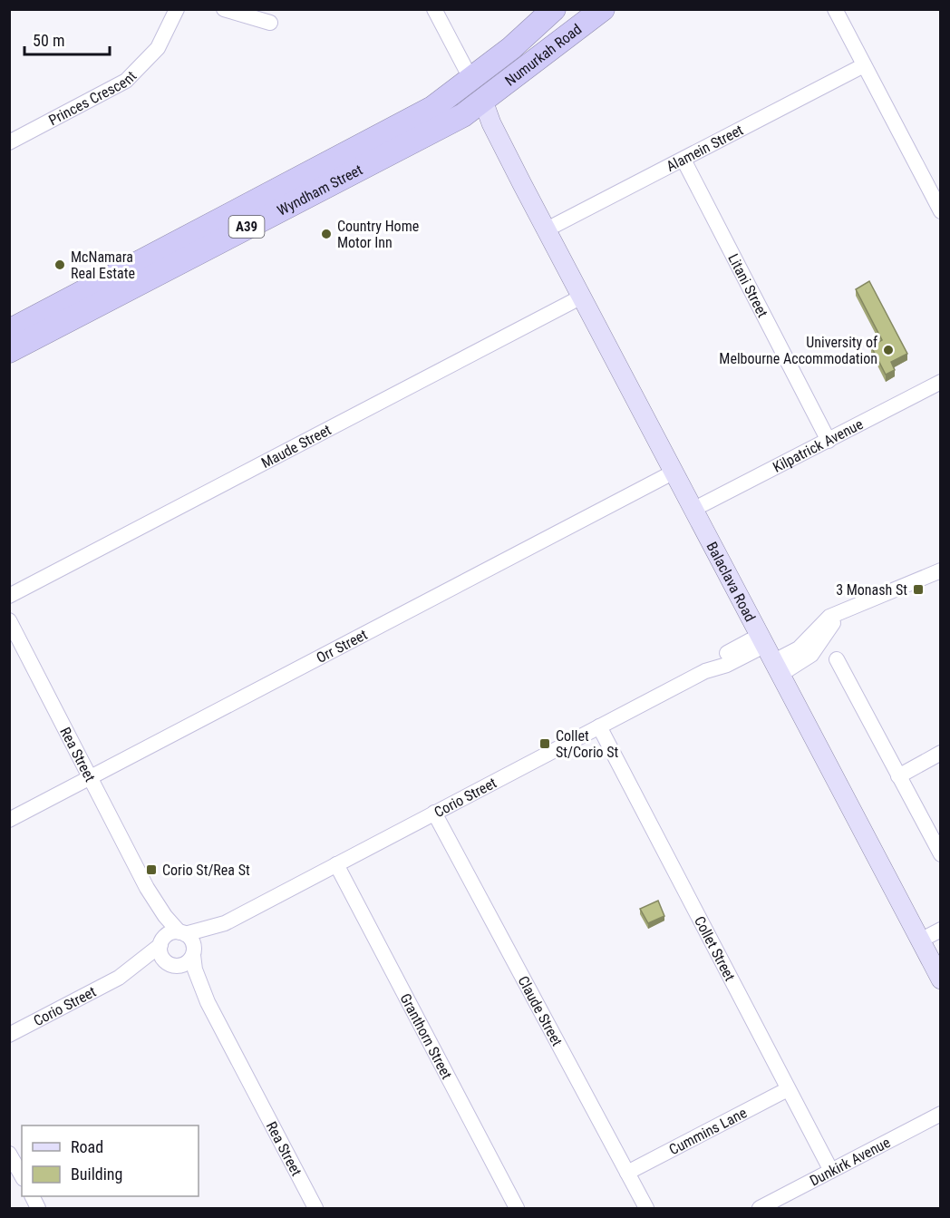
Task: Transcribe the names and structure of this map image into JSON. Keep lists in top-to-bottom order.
{
  "streets": {
    "highway": ["Numurkah Road", "Wyndham Street", "A39"],
    "main road": ["Balaclava Road"],
    "street": [
      "Princes Crescent",
      "Alamein Street",
      "Litani Street",
      "Maude Street",
      "Kilpatrick Avenue",
      "Orr Street",
      "Rea Street",
      "Corio Street",
      "Collet Street",
      "Claude Street",
      "Granthorn Street",
      "Cummins Lane",
      "Dunkirk Avenue"
    ]
  },
  "crossings": [
    ["Numurkah Road", "Wyndham Street"],
    ["Numurkah Road", "Balaclava Road"],
    ["Alamein Street", "Litani Street"],
    ["Alamein Street", "Balaclava Road"],
    ["Wyndham Street", "Balaclava Road"],
    ["Litani Street", "Kilpatrick Avenue"],
    ["Maude Street", "Balaclava Road"],
    ["Kilpatrick Avenue", "Balaclava Road"],
    ["Balaclava Road", "Orr Street"],
    ["Balaclava Road", "Corio Street"],
    ["Orr Street", "Rea Street"],
    ["Rea Street", "Corio Street"],
    ["Corio Street", "Collet Street"],
    ["Corio Street", "Claude Street"],
    ["Corio Street", "Granthorn Street"],
    ["Collet Street", "Cummins Lane"],
    ["Collet Street", "Dunkirk Avenue"],
    ["Claude Street", "Cummins Lane"]
  ],
  "places": {
    "other": ["Country Home Motor Inn", "McNamara Real Estate", "University of Melbourne Accommodation"],
    "transit": ["3 Monash St", "Collet St/Corio St", "Corio St/Rea St"]
  },
  "legend": ["Road", "Building"],
  "scale_bar": "50 m"
}
